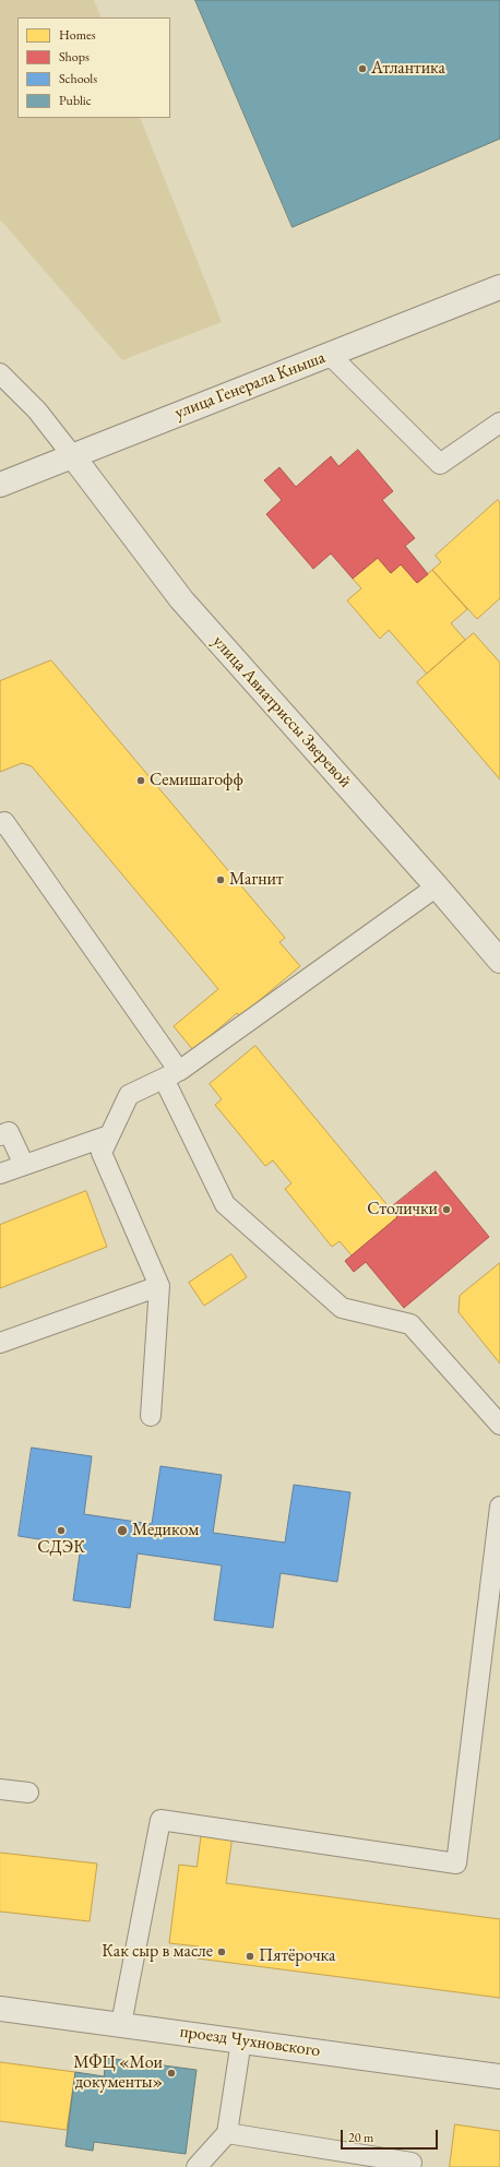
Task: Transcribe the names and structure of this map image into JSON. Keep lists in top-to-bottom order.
{
  "streets": {
    "street": ["улица Генерала Кныша", "улица Авиатриссы Зверевой", "проезд Чухновского"]
  },
  "crossings": [
    ["улица Генерала Кныша", "улица Авиатриссы Зверевой"]
  ],
  "places": [
    "Атлантика",
    "Семишагофф",
    "Магнит",
    "Столички",
    "СДЭК",
    "Медиком",
    "Как сыр в масле",
    "Пятёрочка",
    "МФЦ «Мои документы»"
  ],
  "legend": [
    "Homes",
    "Shops",
    "Schools",
    "Public"
  ],
  "scale_bar": "20 m"
}
